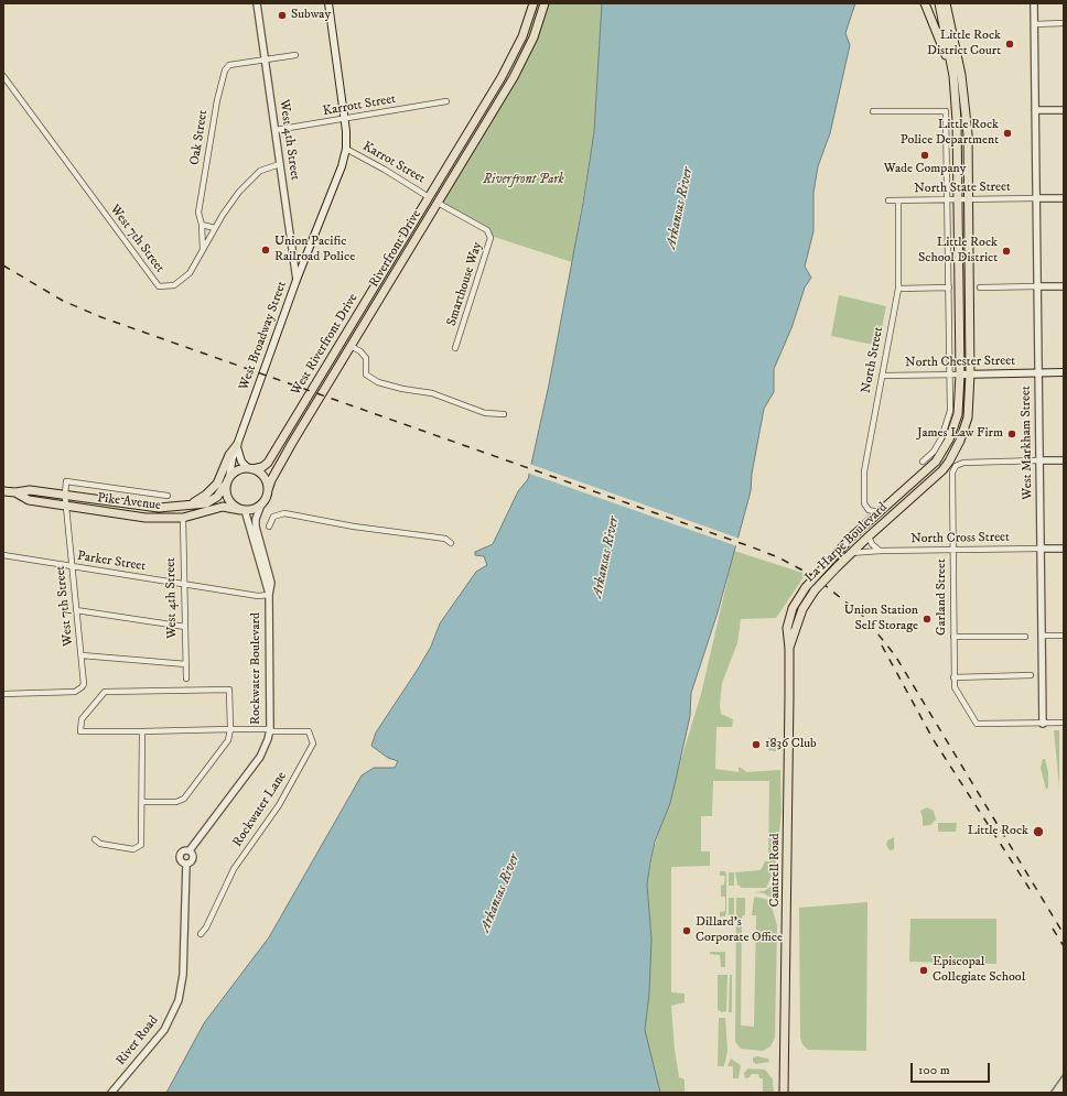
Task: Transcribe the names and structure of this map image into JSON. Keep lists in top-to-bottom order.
{
  "streets": {
    "main road": [
      "Riverfront Drive",
      "West Broadway Street",
      "West Riverfront Drive",
      "North Chester Street",
      "Pike Avenue",
      "La Harpe Boulevard",
      "Cantrell Road"
    ],
    "street": [
      "Karrott Street",
      "Oak Street",
      "West 4th Street",
      "Karrot Street",
      "North State Street",
      "West 7th Street",
      "Smarthouse Way",
      "North Street",
      "West Markham Street",
      "North Cross Street",
      "Parker Street",
      "Garland Street",
      "Rockwater Boulevard",
      "Rockwater Lane",
      "River Road"
    ]
  },
  "crossings": [
    ["Karrott Street", "West 4th Street"],
    ["Karrott Street", "West Broadway Street"],
    ["Oak Street", "West 4th Street"],
    ["Oak Street", "West 7th Street"],
    ["West 4th Street", "West Broadway Street"],
    ["West 4th Street", "Pike Avenue"],
    ["West 4th Street", "Parker Street"],
    ["Karrot Street", "West Broadway Street"],
    ["Karrot Street", "West Riverfront Drive"],
    ["North State Street", "North Street"],
    ["North State Street", "West Markham Street"],
    ["North State Street", "La Harpe Boulevard"],
    ["West 7th Street", "Pike Avenue"],
    ["West 7th Street", "Parker Street"],
    ["Riverfront Drive", "Smarthouse Way"],
    ["Riverfront Drive", "West Broadway Street"],
    ["Riverfront Drive", "West Riverfront Drive"],
    ["Riverfront Drive", "Pike Avenue"],
    ["Riverfront Drive", "Rockwater Boulevard"],
    ["West Broadway Street", "West Riverfront Drive"],
    ["West Broadway Street", "Pike Avenue"],
    ["West Broadway Street", "Rockwater Boulevard"],
    ["West Riverfront Drive", "Pike Avenue"],
    ["West Riverfront Drive", "Rockwater Boulevard"],
    ["North Street", "North Chester Street"],
    ["North Street", "La Harpe Boulevard"],
    ["North Chester Street", "West Markham Street"],
    ["North Chester Street", "La Harpe Boulevard"],
    ["West Markham Street", "North Cross Street"],
    ["West Markham Street", "Garland Street"],
    ["Pike Avenue", "Rockwater Boulevard"],
    ["North Cross Street", "La Harpe Boulevard"],
    ["North Cross Street", "Garland Street"],
    ["La Harpe Boulevard", "Cantrell Road"],
    ["Parker Street", "Rockwater Boulevard"],
    ["Rockwater Boulevard", "Rockwater Lane"],
    ["Rockwater Boulevard", "River Road"]
  ],
  "water": ["Arkansas River"],
  "parks": ["Riverfront Park"],
  "places": [
    "Subway",
    "Little Rock District Court",
    "Little Rock Police Department",
    "Wade Company",
    "Union Pacific Railroad Police",
    "Little Rock School District",
    "James Law Firm",
    "Union Station Self Storage",
    "1836 Club",
    "Little Rock",
    "Dillard's Corporate Office",
    "Episcopal Collegiate School"
  ],
  "scale_bar": "100 m"
}
